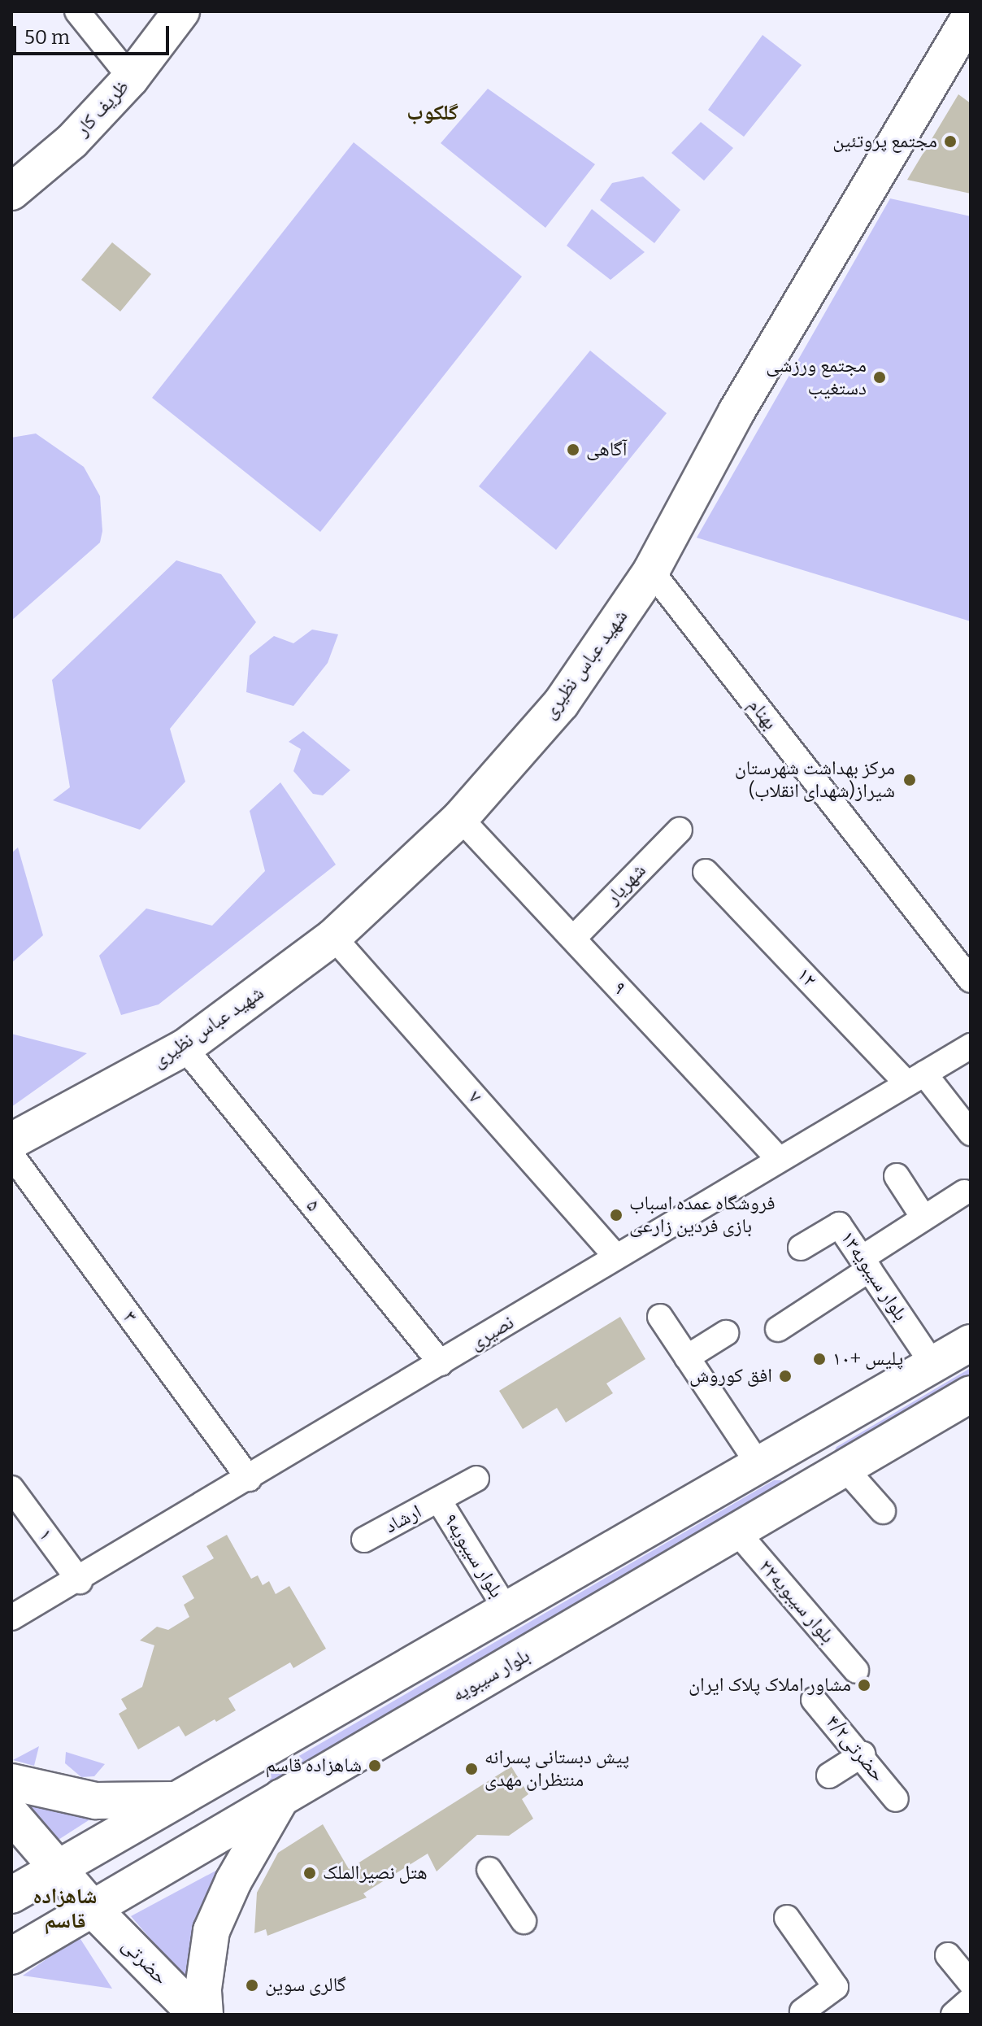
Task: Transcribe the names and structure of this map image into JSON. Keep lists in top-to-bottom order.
{
  "streets": {
    "main road": [
      "ظریف کار",
      "شهید عباس نظیری",
      "بلوار سیبویه",
      "حضرتی"
    ],
    "street": [
      "بهنام",
      "شهریار",
      "۱۲",
      "۹",
      "۷",
      "۵",
      "بلوار سیبویه۱۳",
      "۳",
      "نصیری",
      "ارشاد",
      "۱",
      "بلوار سیبویه۹",
      "بلوار سیبویه۲۲",
      "حضرتی۴/۲"
    ]
  },
  "crossings": [
    ["شهید عباس نظیری", "بهنام"],
    ["شهید عباس نظیری", "۹"],
    ["شهید عباس نظیری", "۷"],
    ["شهید عباس نظیری", "۵"],
    ["شهریار", "۹"],
    ["۱۲", "نصیری"],
    ["۹", "نصیری"],
    ["۷", "نصیری"],
    ["۵", "نصیری"],
    ["۳", "نصیری"],
    ["نصیری", "۱"],
    ["ارشاد", "بلوار سیبویه۹"],
    ["بلوار سیبویه۲۲", "بلوار سیبویه"],
    ["بلوار سیبویه", "حضرتی"]
  ],
  "districts": ["گلکوب", "شاهزاده قاسم"],
  "places": [
    "مجتمع پروتئین",
    "مجتمع ورزشی دستغیب",
    "آگاهی",
    "مرکز بهداشت شهرستان شیراز(شهدای انقلاب)",
    "فروشگاه عمده اسباب بازی فردین زارعی",
    "پلیس +۱۰",
    "افق کوروش",
    "مشاور املاک پلاک ایران",
    "شاهزاده قاسم",
    "پیش دبستانی پسرانه منتظران مهدی",
    "هتل نصیرالملک",
    "گالری سوین"
  ],
  "scale_bar": "50 m"
}
